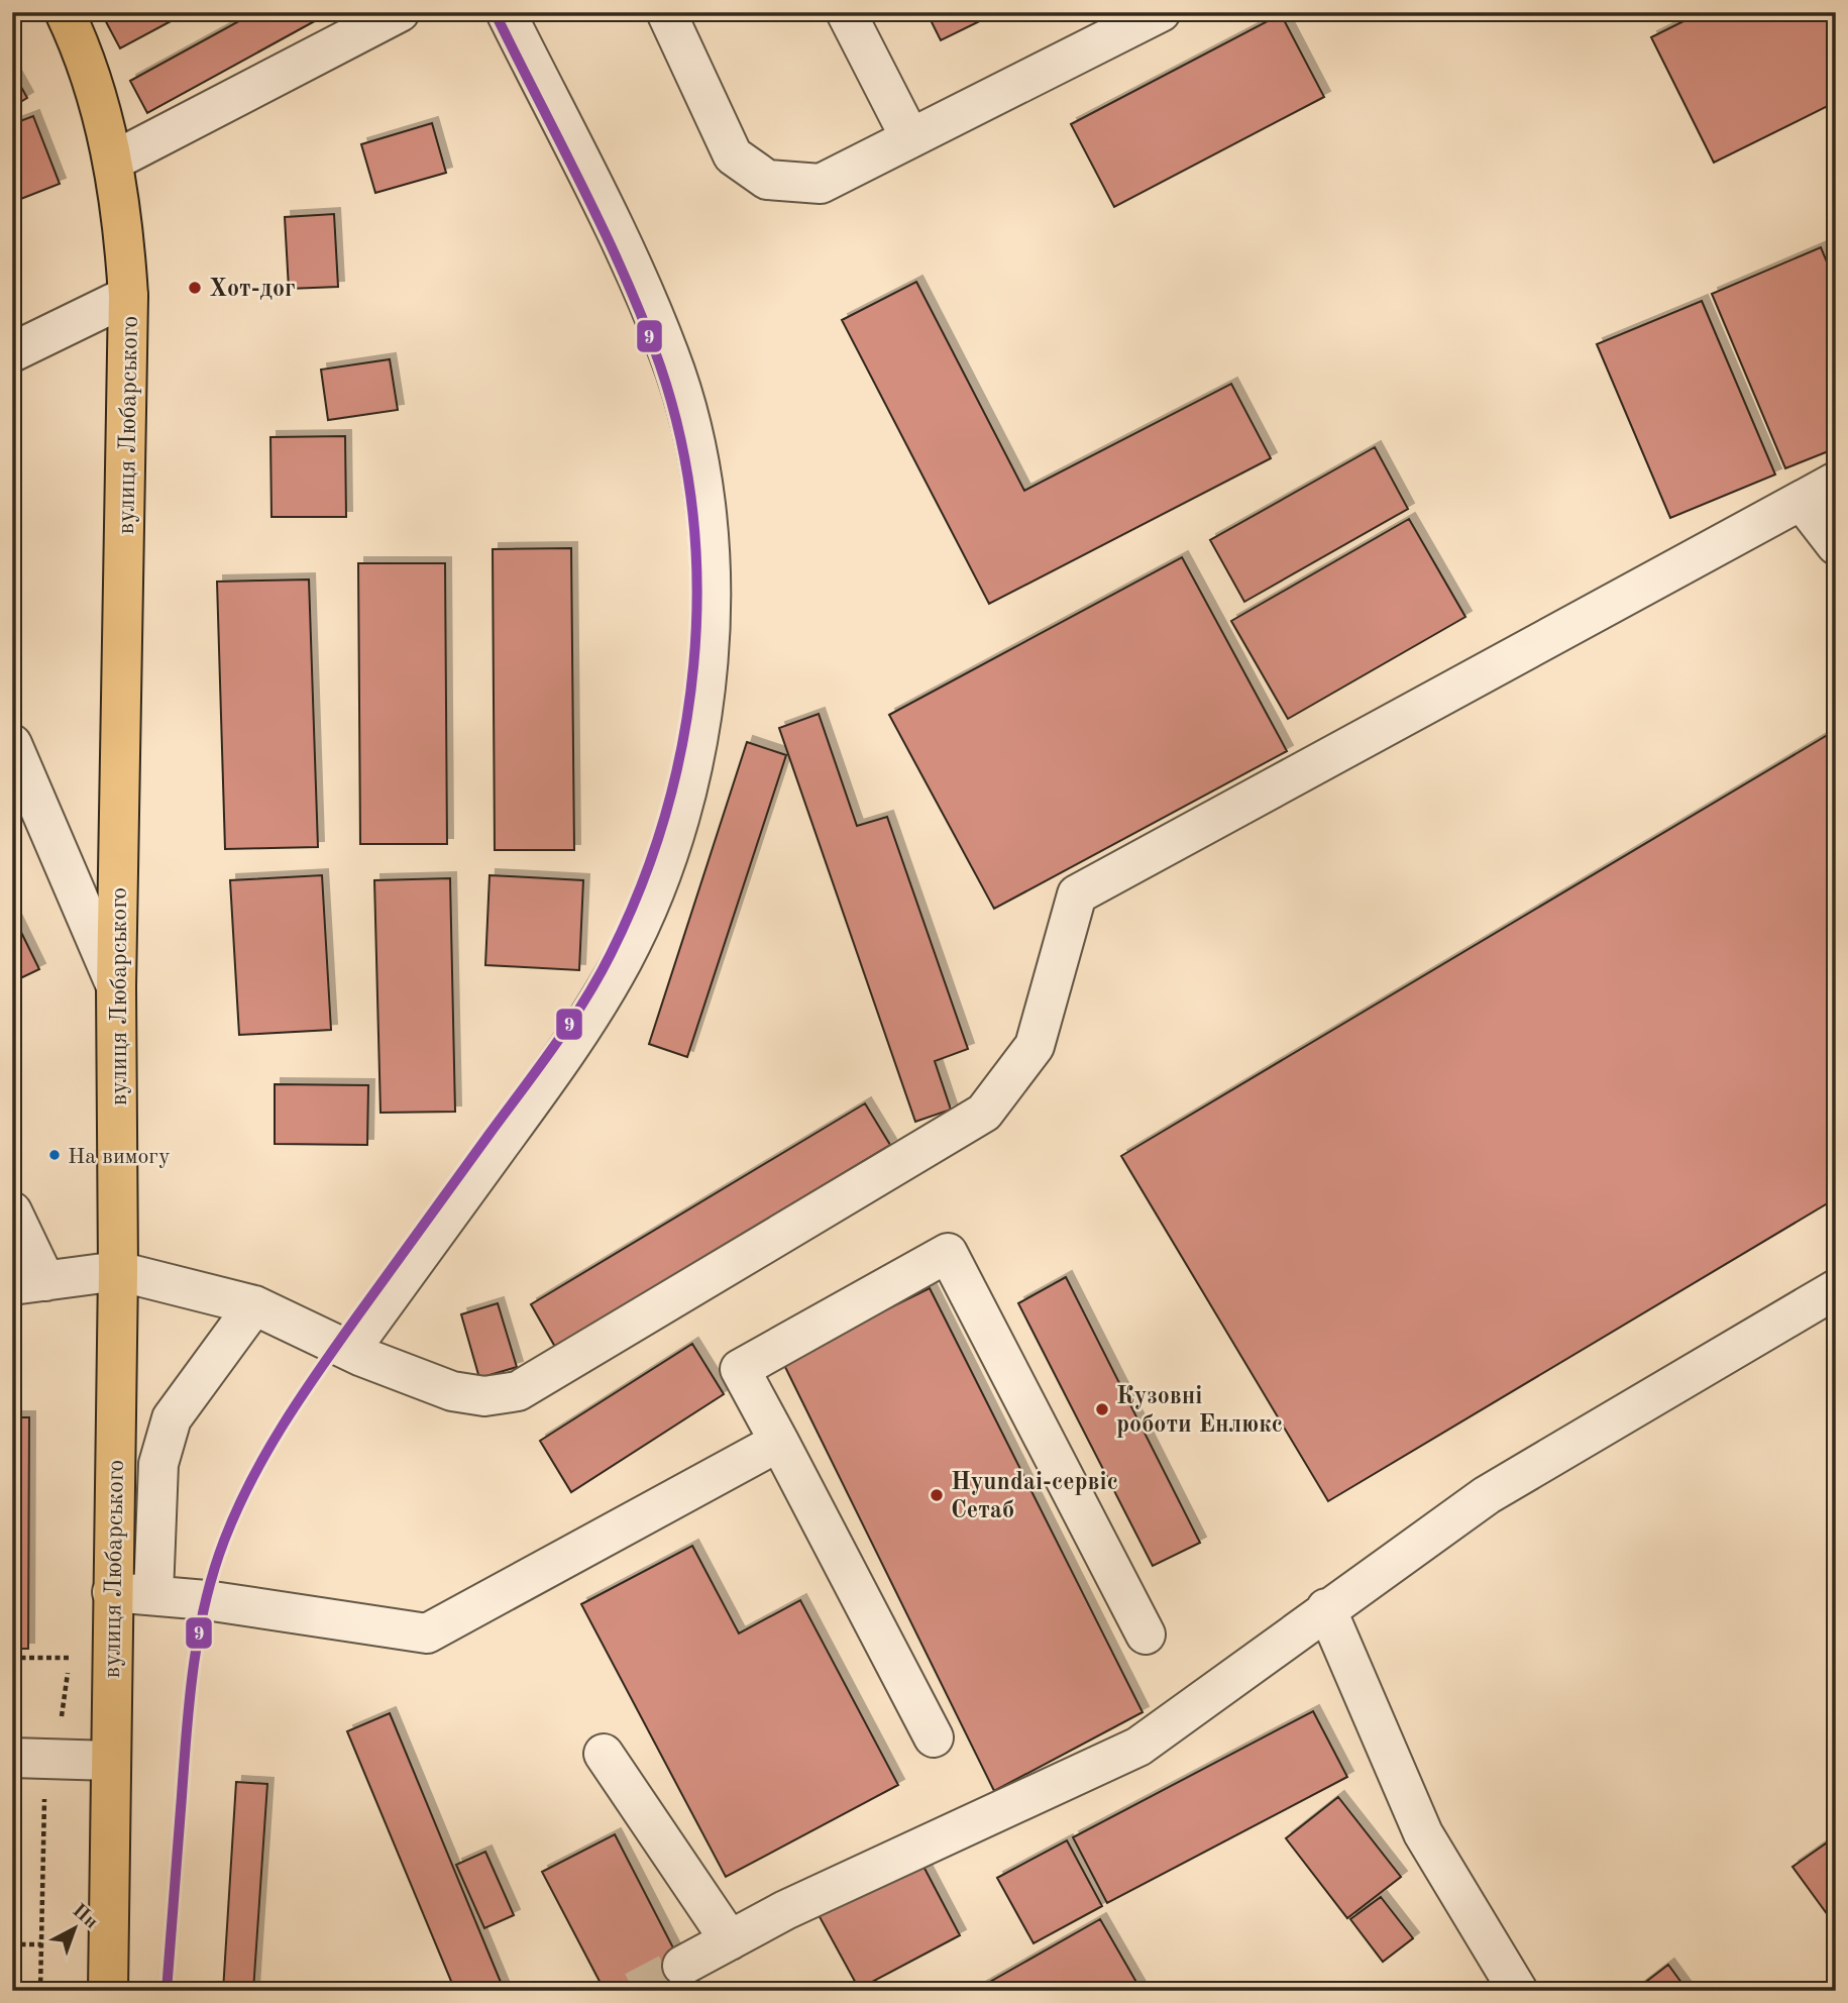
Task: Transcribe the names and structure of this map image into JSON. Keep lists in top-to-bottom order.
{
  "streets": {
    "main road": ["вулиця Любарського"]
  },
  "places": [
    "Хот-дог",
    "На вимогу",
    "Кузовні роботи Енлюкс",
    "Hyundai-сервіс Сетаб"
  ],
  "lines": ["transit line 9"],
  "north": "top right"
}
